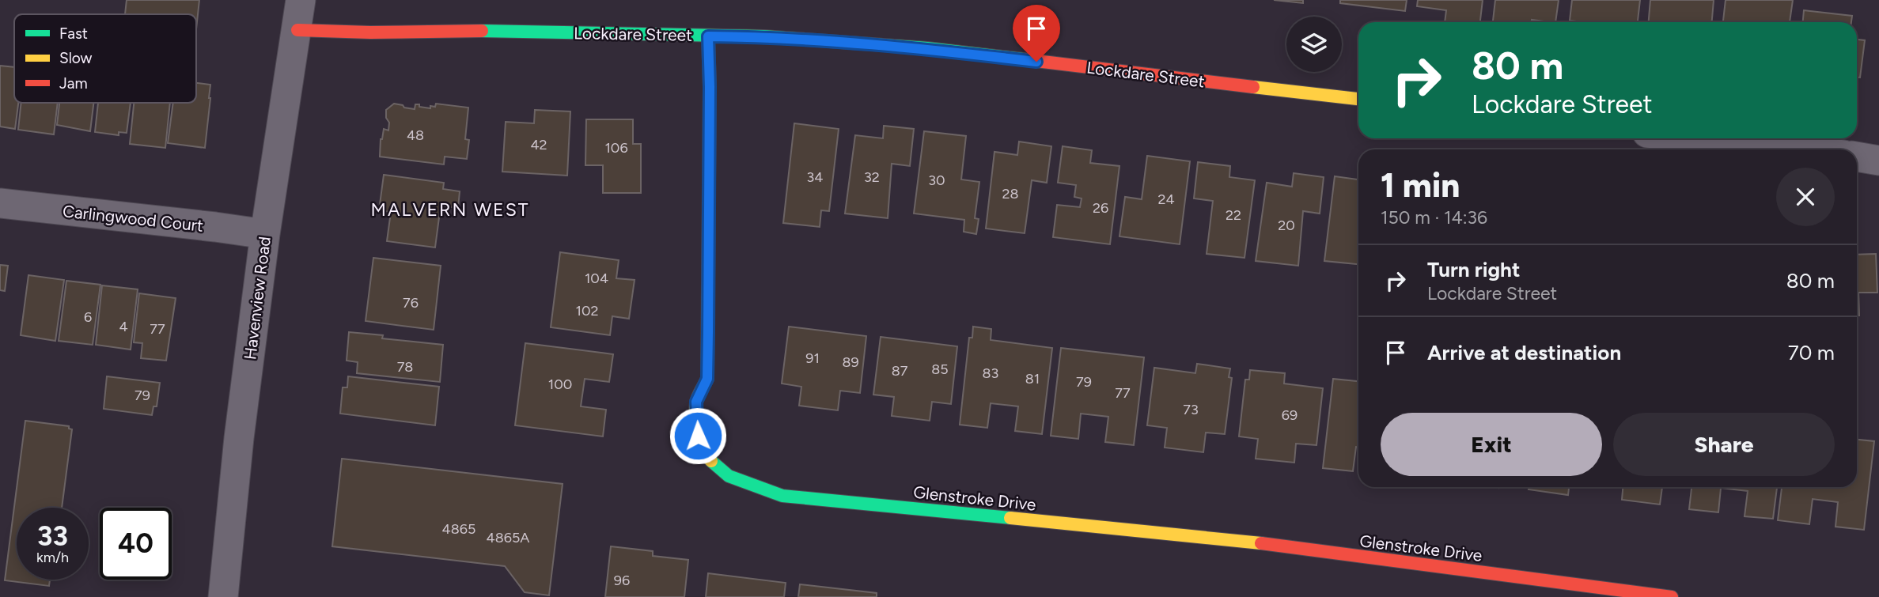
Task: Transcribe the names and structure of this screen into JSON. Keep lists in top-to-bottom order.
{
  "streets": {
    "street": [
      "Lockdare Street",
      "Carlingwood Court",
      "Havenview Road",
      "Glenstroke Drive"
    ]
  },
  "crossings": [
    ["Lockdare Street", "Havenview Road"],
    ["Lockdare Street", "Glenstroke Drive"],
    ["Carlingwood Court", "Havenview Road"]
  ],
  "districts": ["MALVERN WEST"],
  "house_numbers": [
    "48",
    "42",
    "106",
    "34",
    "32",
    "30",
    "28",
    "24",
    "26",
    "22",
    "20",
    "104",
    "76",
    "102",
    "6",
    "4",
    "77",
    "91",
    "89",
    "78",
    "85",
    "87",
    "83",
    "81",
    "79",
    "100",
    "77",
    "79",
    "73",
    "69",
    "4865",
    "4865A",
    "96"
  ],
  "legend": ["Fast", "Slow", "Jam"],
  "page": {
    "turn": ["80 m", "Lockdare Street"],
    "heading": ["1 min", "150 m · 14:36"],
    "list": [
      {
        "name": "Turn right",
        "note": "Lockdare Street",
        "value": "80 m"
      },
      {
        "name": "Arrive at destination",
        "value": "70 m"
      }
    ],
    "buttons": ["Exit", "Share"],
    "speed": "33 km/h",
    "limit": "40"
  }
}
